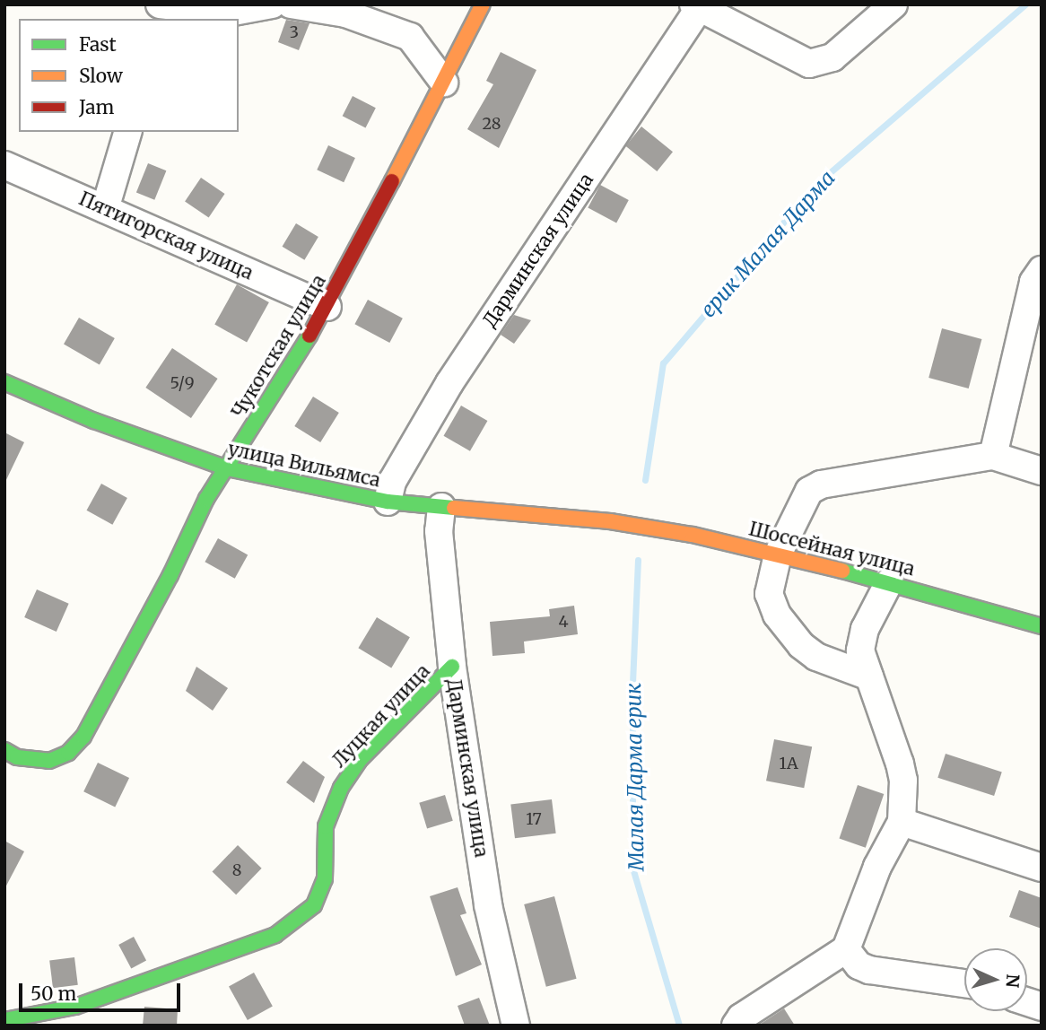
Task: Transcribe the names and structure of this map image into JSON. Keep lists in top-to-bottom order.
{
  "streets": {
    "street": [
      "Пятигорская улица",
      "Дарминская улица",
      "Чукотская улица",
      "улица Вильямса",
      "Шоссейная улица",
      "Луцкая улица"
    ]
  },
  "crossings": [
    ["Пятигорская улица", "Чукотская улица"],
    ["Дарминская улица", "улица Вильямса"],
    ["Дарминская улица", "Луцкая улица"],
    ["Чукотская улица", "улица Вильямса"],
    ["улица Вильямса", "Шоссейная улица"]
  ],
  "water": ["ерик Малая Дарма", "Малая Дарма ерик"],
  "house_numbers": [
    "3",
    "28",
    "5/9",
    "4",
    "1А",
    "17",
    "8"
  ],
  "legend": ["Fast", "Slow", "Jam"],
  "scale_bar": "50 m",
  "north": "right"
}
